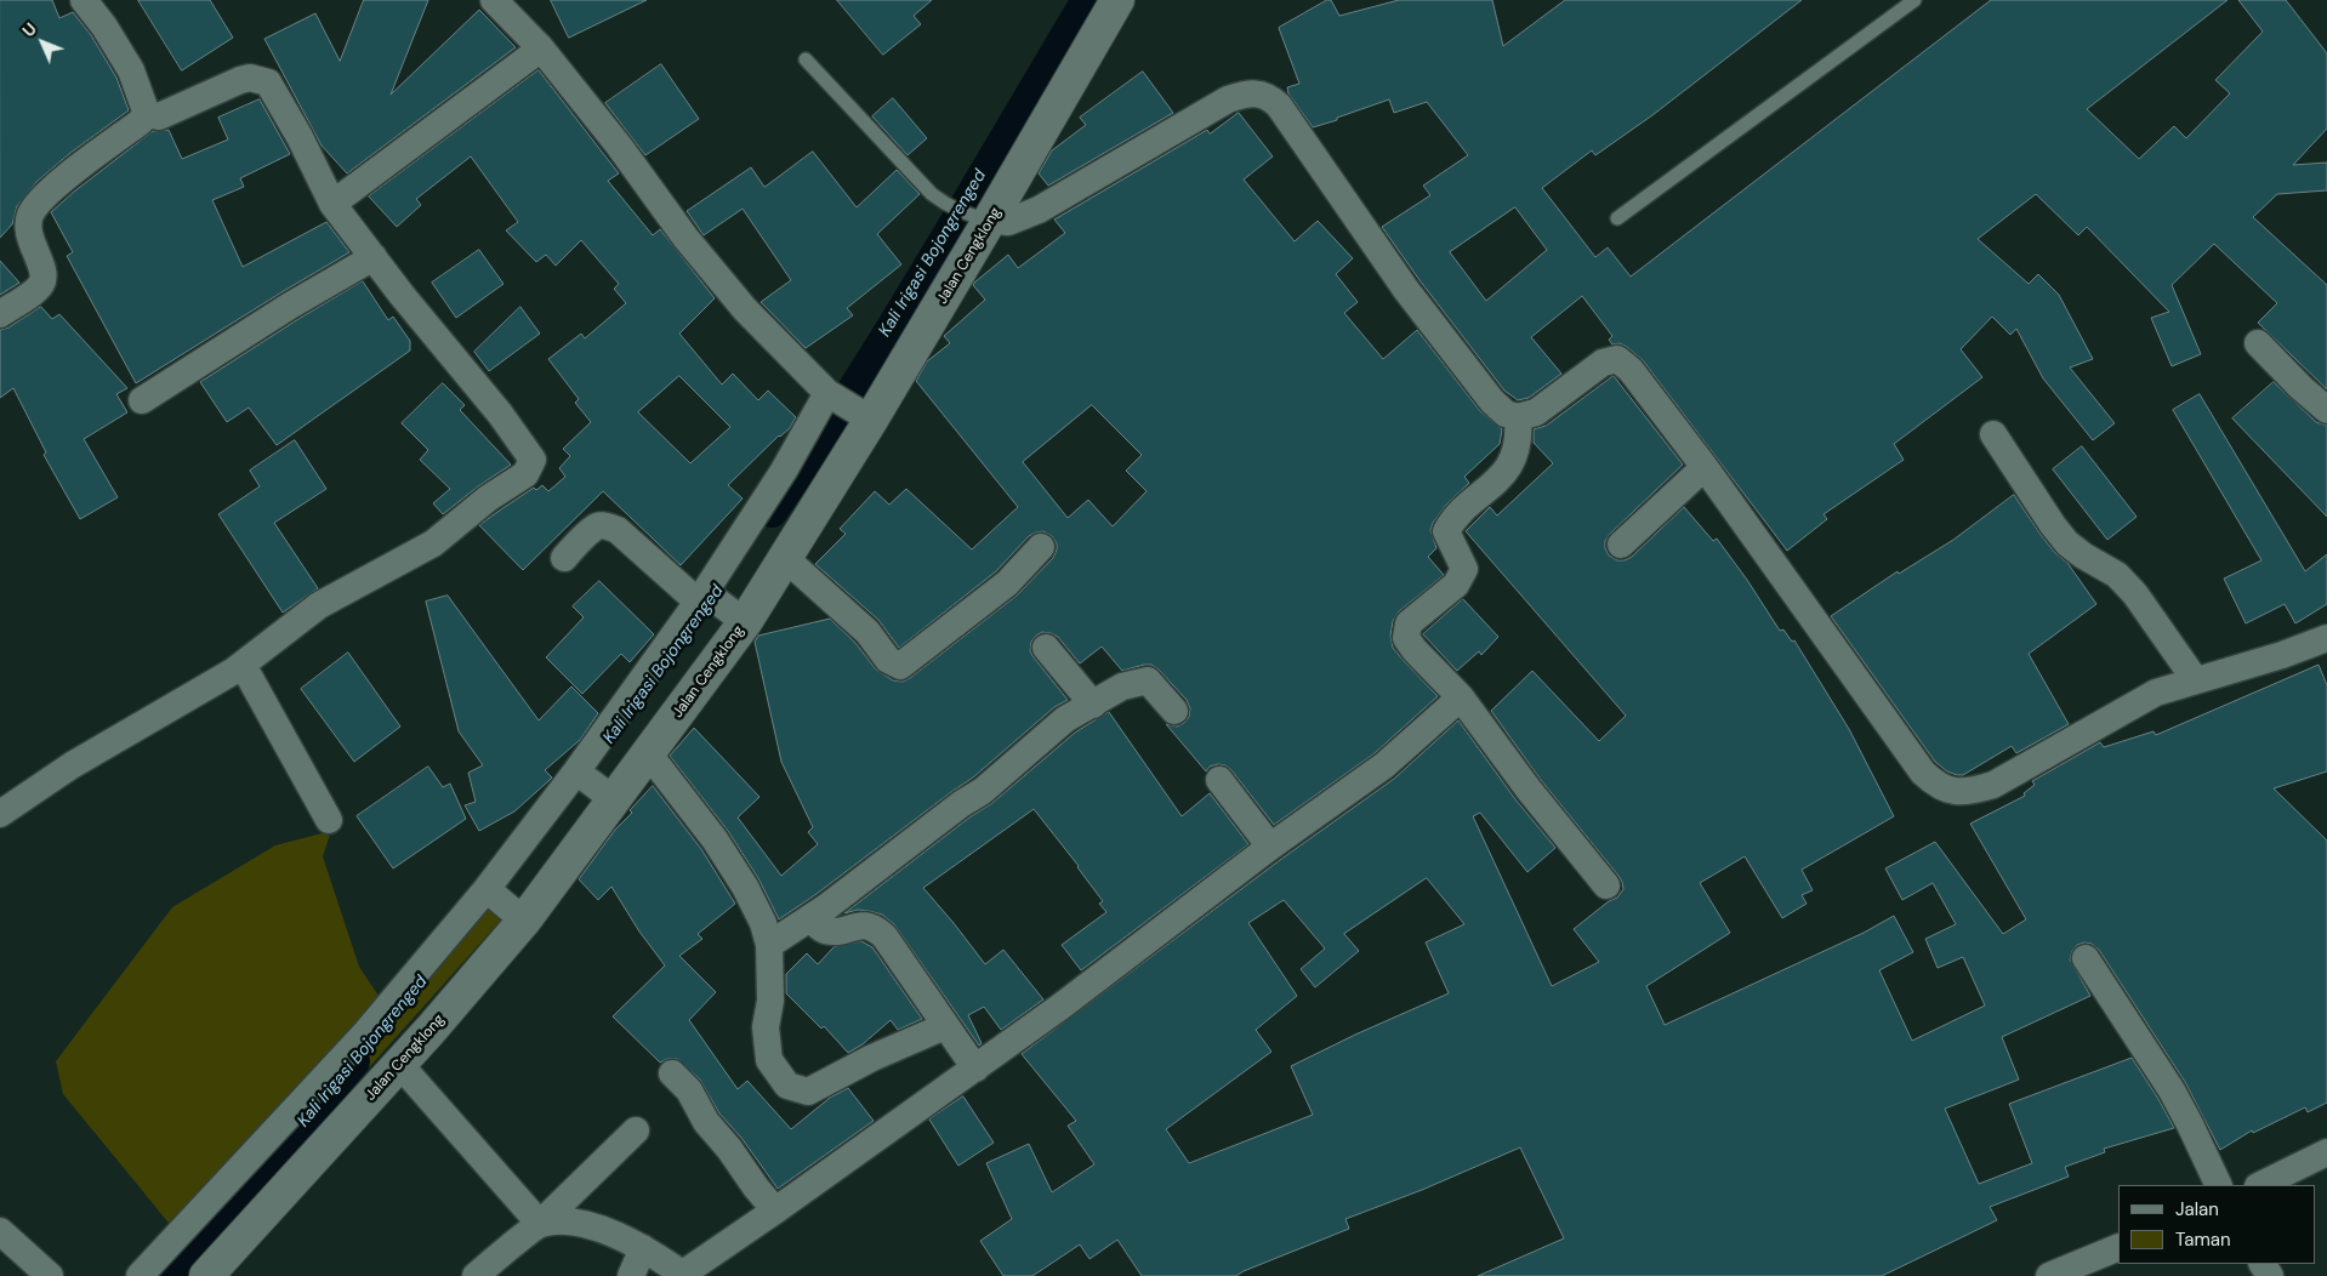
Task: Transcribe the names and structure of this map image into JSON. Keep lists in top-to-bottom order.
{
  "streets": {
    "main road": ["Jalan Cengklong"]
  },
  "water": ["Kali Irigasi Bojongrenged"],
  "legend": ["Jalan", "Taman"],
  "north": "top left"
}
